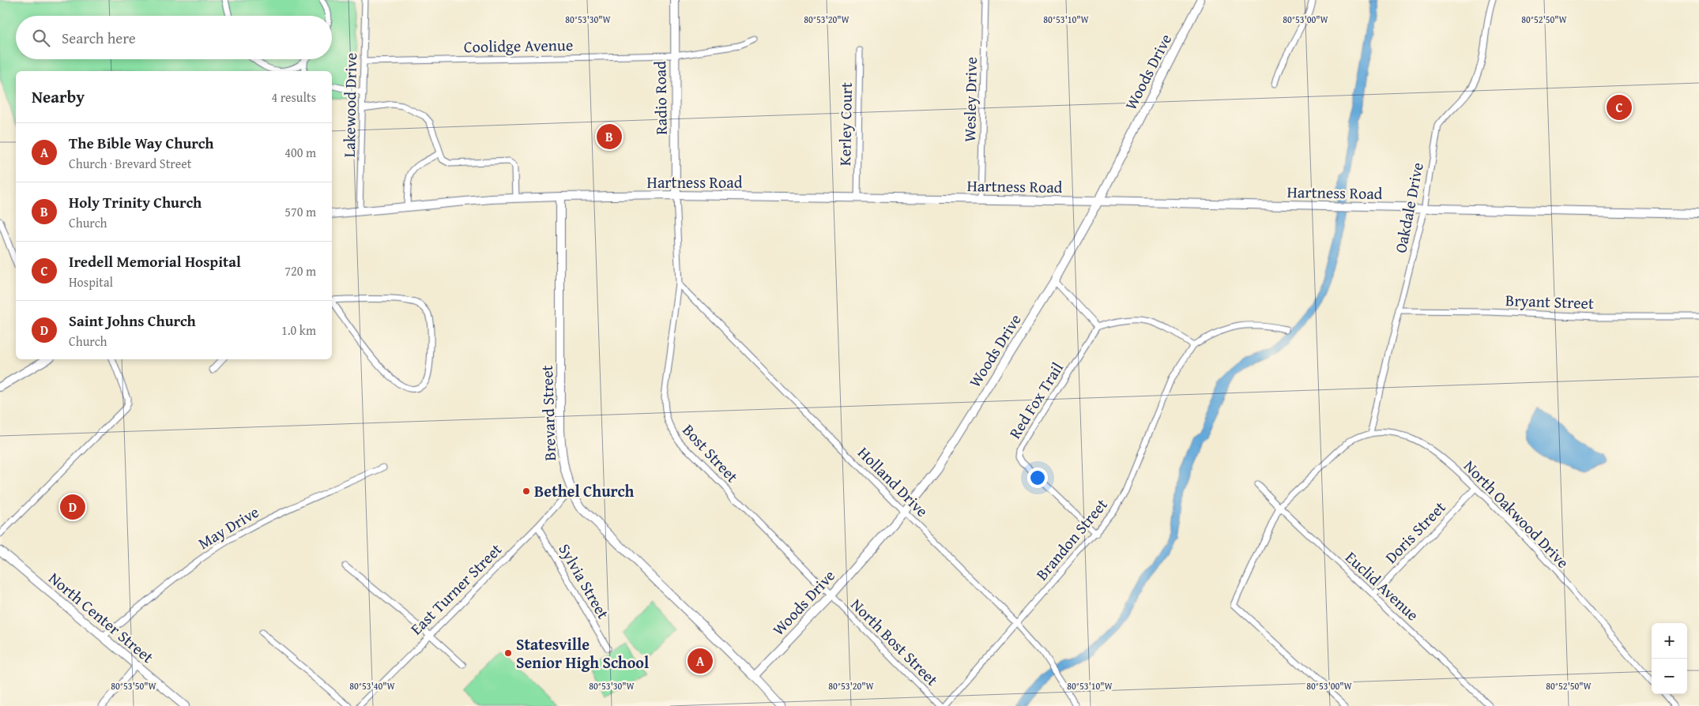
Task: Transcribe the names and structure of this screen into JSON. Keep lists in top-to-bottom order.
{
  "streets": {
    "main road": [
      "Woods Drive",
      "Radio Road",
      "Hartness Road",
      "Brevard Street",
      "North Center Street"
    ],
    "street": [
      "Coolidge Avenue",
      "Wesley Drive",
      "Lakewood Drive",
      "Kerley Court",
      "Oakdale Drive",
      "Bryant Street",
      "Red Fox Trail",
      "Bost Street",
      "Holland Drive",
      "North Oakwood Drive",
      "May Drive",
      "Doris Street",
      "Brandon Street",
      "Sylvia Street",
      "Euclid Avenue",
      "East Turner Street",
      "North Bost Street"
    ]
  },
  "crossings": [
    ["Coolidge Avenue", "Radio Road"],
    ["Coolidge Avenue", "Lakewood Drive"],
    ["Woods Drive", "Hartness Road"],
    ["Woods Drive", "Brevard Street"],
    ["Woods Drive", "Bost Street"],
    ["Woods Drive", "Holland Drive"],
    ["Woods Drive", "North Bost Street"],
    ["Radio Road", "Hartness Road"],
    ["Radio Road", "Bost Street"],
    ["Wesley Drive", "Hartness Road"],
    ["Lakewood Drive", "Hartness Road"],
    ["Kerley Court", "Hartness Road"],
    ["Hartness Road", "Oakdale Drive"],
    ["Hartness Road", "Brevard Street"],
    ["Hartness Road", "Bost Street"],
    ["Oakdale Drive", "Bryant Street"],
    ["Oakdale Drive", "North Oakwood Drive"],
    ["Red Fox Trail", "Brandon Street"],
    ["Brevard Street", "East Turner Street"],
    ["Bost Street", "Holland Drive"],
    ["Bost Street", "North Bost Street"],
    ["Holland Drive", "Brandon Street"],
    ["North Oakwood Drive", "Doris Street"],
    ["North Oakwood Drive", "Euclid Avenue"],
    ["May Drive", "North Center Street"],
    ["Doris Street", "Euclid Avenue"],
    ["Sylvia Street", "East Turner Street"]
  ],
  "places": ["Bethel Church", "Statesville Senior High School"],
  "page": {
    "search": "Search here",
    "heading": ["Nearby", "4 results"],
    "pins": [
      "C",
      "B",
      "D",
      "A"
    ],
    "list": [
      {
        "mark": "A",
        "name": "The Bible Way Church",
        "note": "Church · Brevard Street",
        "value": "400 m"
      },
      {
        "mark": "B",
        "name": "Holy Trinity Church",
        "note": "Church",
        "value": "570 m"
      },
      {
        "mark": "C",
        "name": "Iredell Memorial Hospital",
        "note": "Hospital",
        "value": "720 m"
      },
      {
        "mark": "D",
        "name": "Saint Johns Church",
        "note": "Church",
        "value": "1.0 km"
      }
    ],
    "map_buttons": ["+", "−"]
  },
  "coordinates": [
    "80°53'30\"W",
    "80°53'20\"W",
    "80°53'10\"W",
    "80°53'00\"W",
    "80°52'50\"W",
    "80°53'50\"W",
    "80°53'40\"W"
  ]
}
